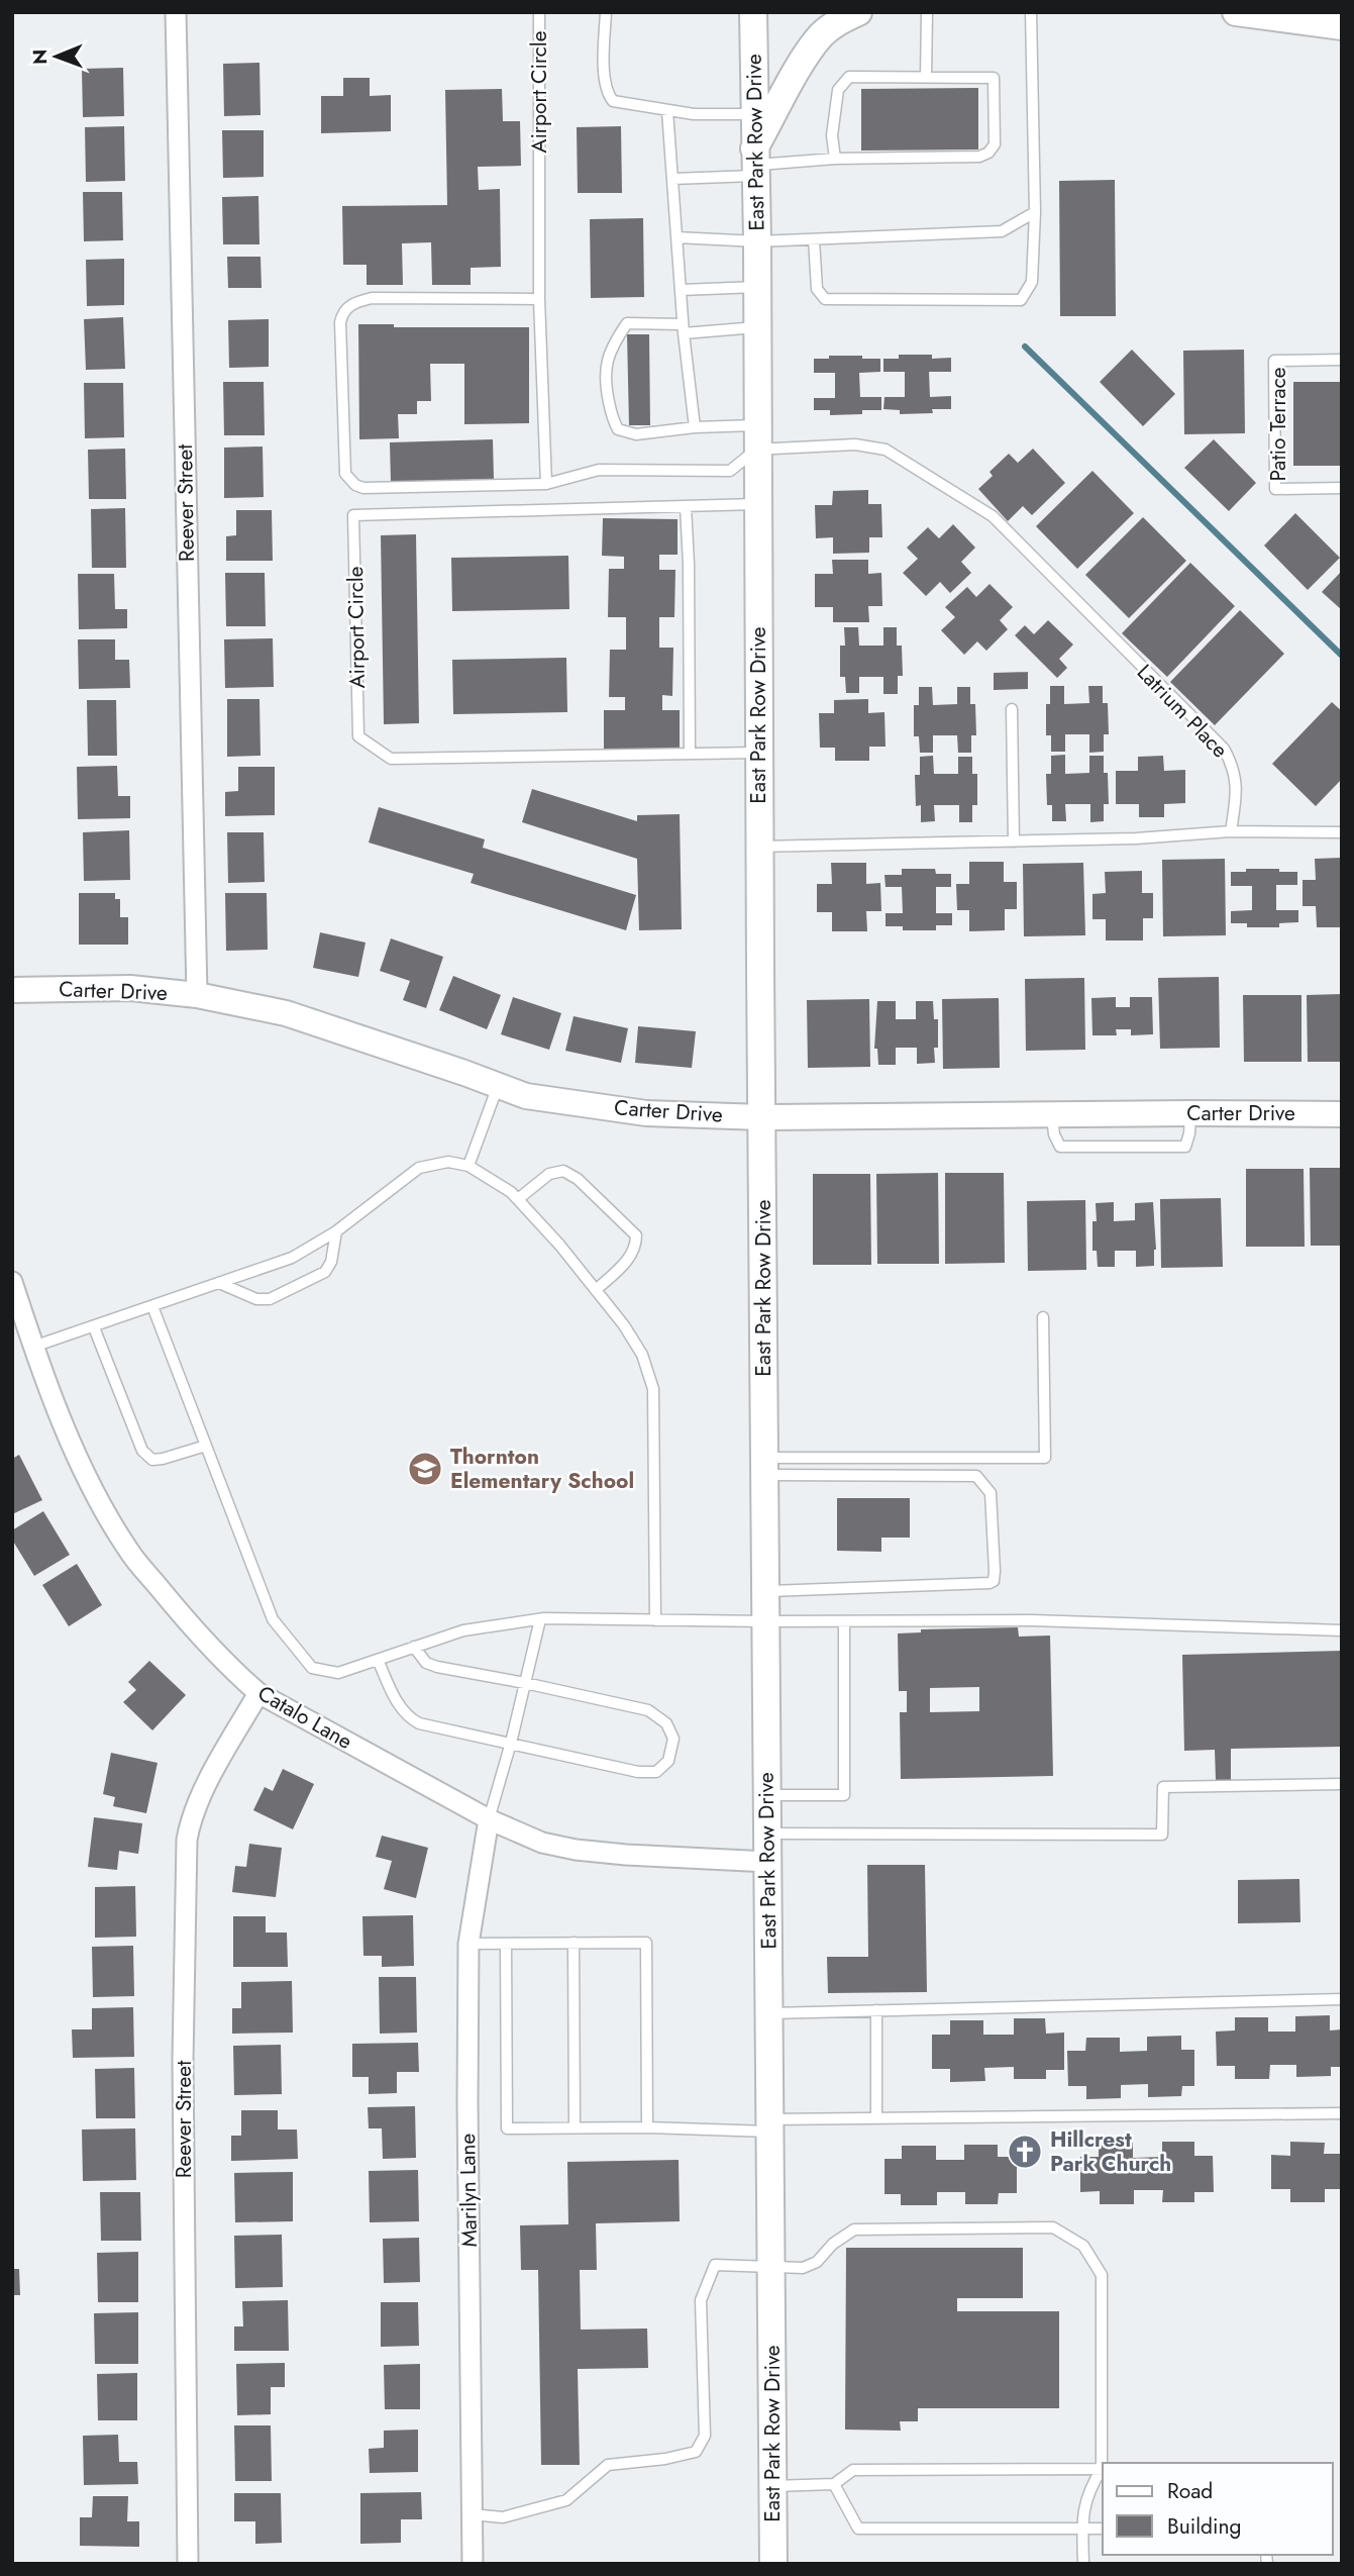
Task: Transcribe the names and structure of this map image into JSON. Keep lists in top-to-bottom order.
{
  "streets": {
    "main road": ["East Park Row Drive"],
    "street": [
      "Reever Street",
      "Carter Drive",
      "Catalo Lane",
      "Marilyn Lane"
    ],
    "lane": ["Airport Circle", "Patio Terrace", "Latrium Place"]
  },
  "crossings": [
    ["Airport Circle", "East Park Row Drive"],
    ["East Park Row Drive", "Latrium Place"],
    ["East Park Row Drive", "Carter Drive"],
    ["East Park Row Drive", "Catalo Lane"],
    ["Reever Street", "Carter Drive"],
    ["Reever Street", "Catalo Lane"],
    ["Catalo Lane", "Marilyn Lane"]
  ],
  "places": {
    "school or university": ["Thornton Elementary School"],
    "church": ["Hillcrest Park Church"]
  },
  "legend": ["Road", "Building"],
  "north": "left"
}
